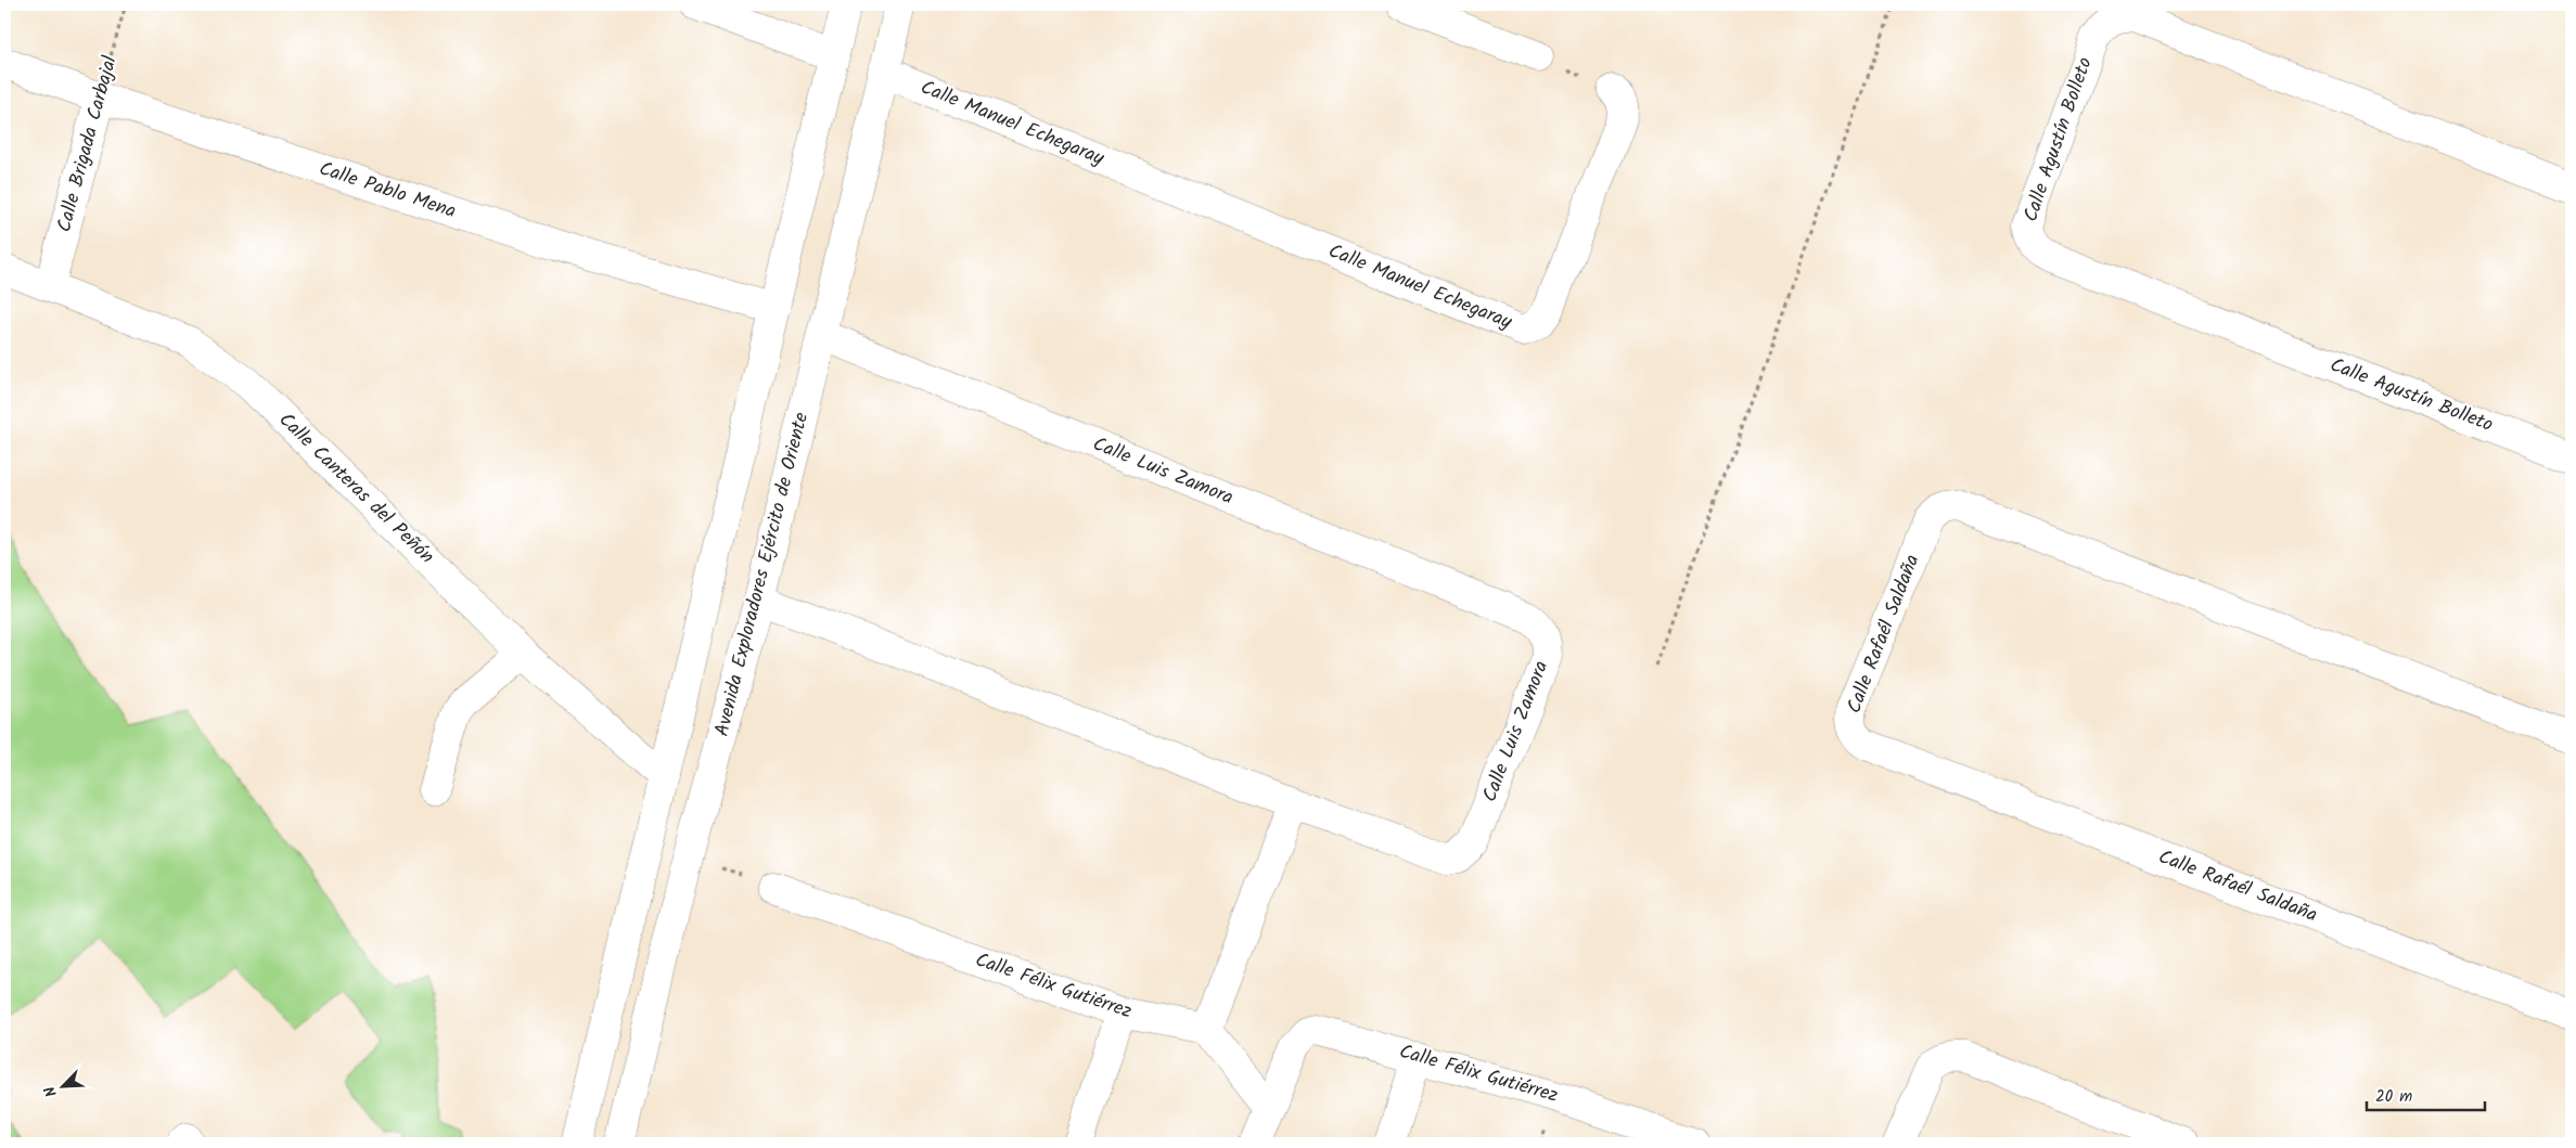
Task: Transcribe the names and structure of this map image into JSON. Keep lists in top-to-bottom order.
{
  "streets": {
    "street": [
      "Calle Manuel Echegaray",
      "Calle Agustín Bolleto",
      "Calle Brigada Carbajal",
      "Calle Pablo Mena",
      "Calle Luis Zamora",
      "Calle Canteras del Peñón",
      "Avenida Exploradores Ejército de Oriente",
      "Calle Rafaél Saldaña",
      "Calle Félix Gutiérrez"
    ]
  },
  "crossings": [
    ["Calle Manuel Echegaray", "Avenida Exploradores Ejército de Oriente"],
    ["Calle Brigada Carbajal", "Calle Pablo Mena"],
    ["Calle Brigada Carbajal", "Calle Canteras del Peñón"],
    ["Calle Luis Zamora", "Avenida Exploradores Ejército de Oriente"]
  ],
  "scale_bar": "20 m",
  "north": "bottom left"
}
